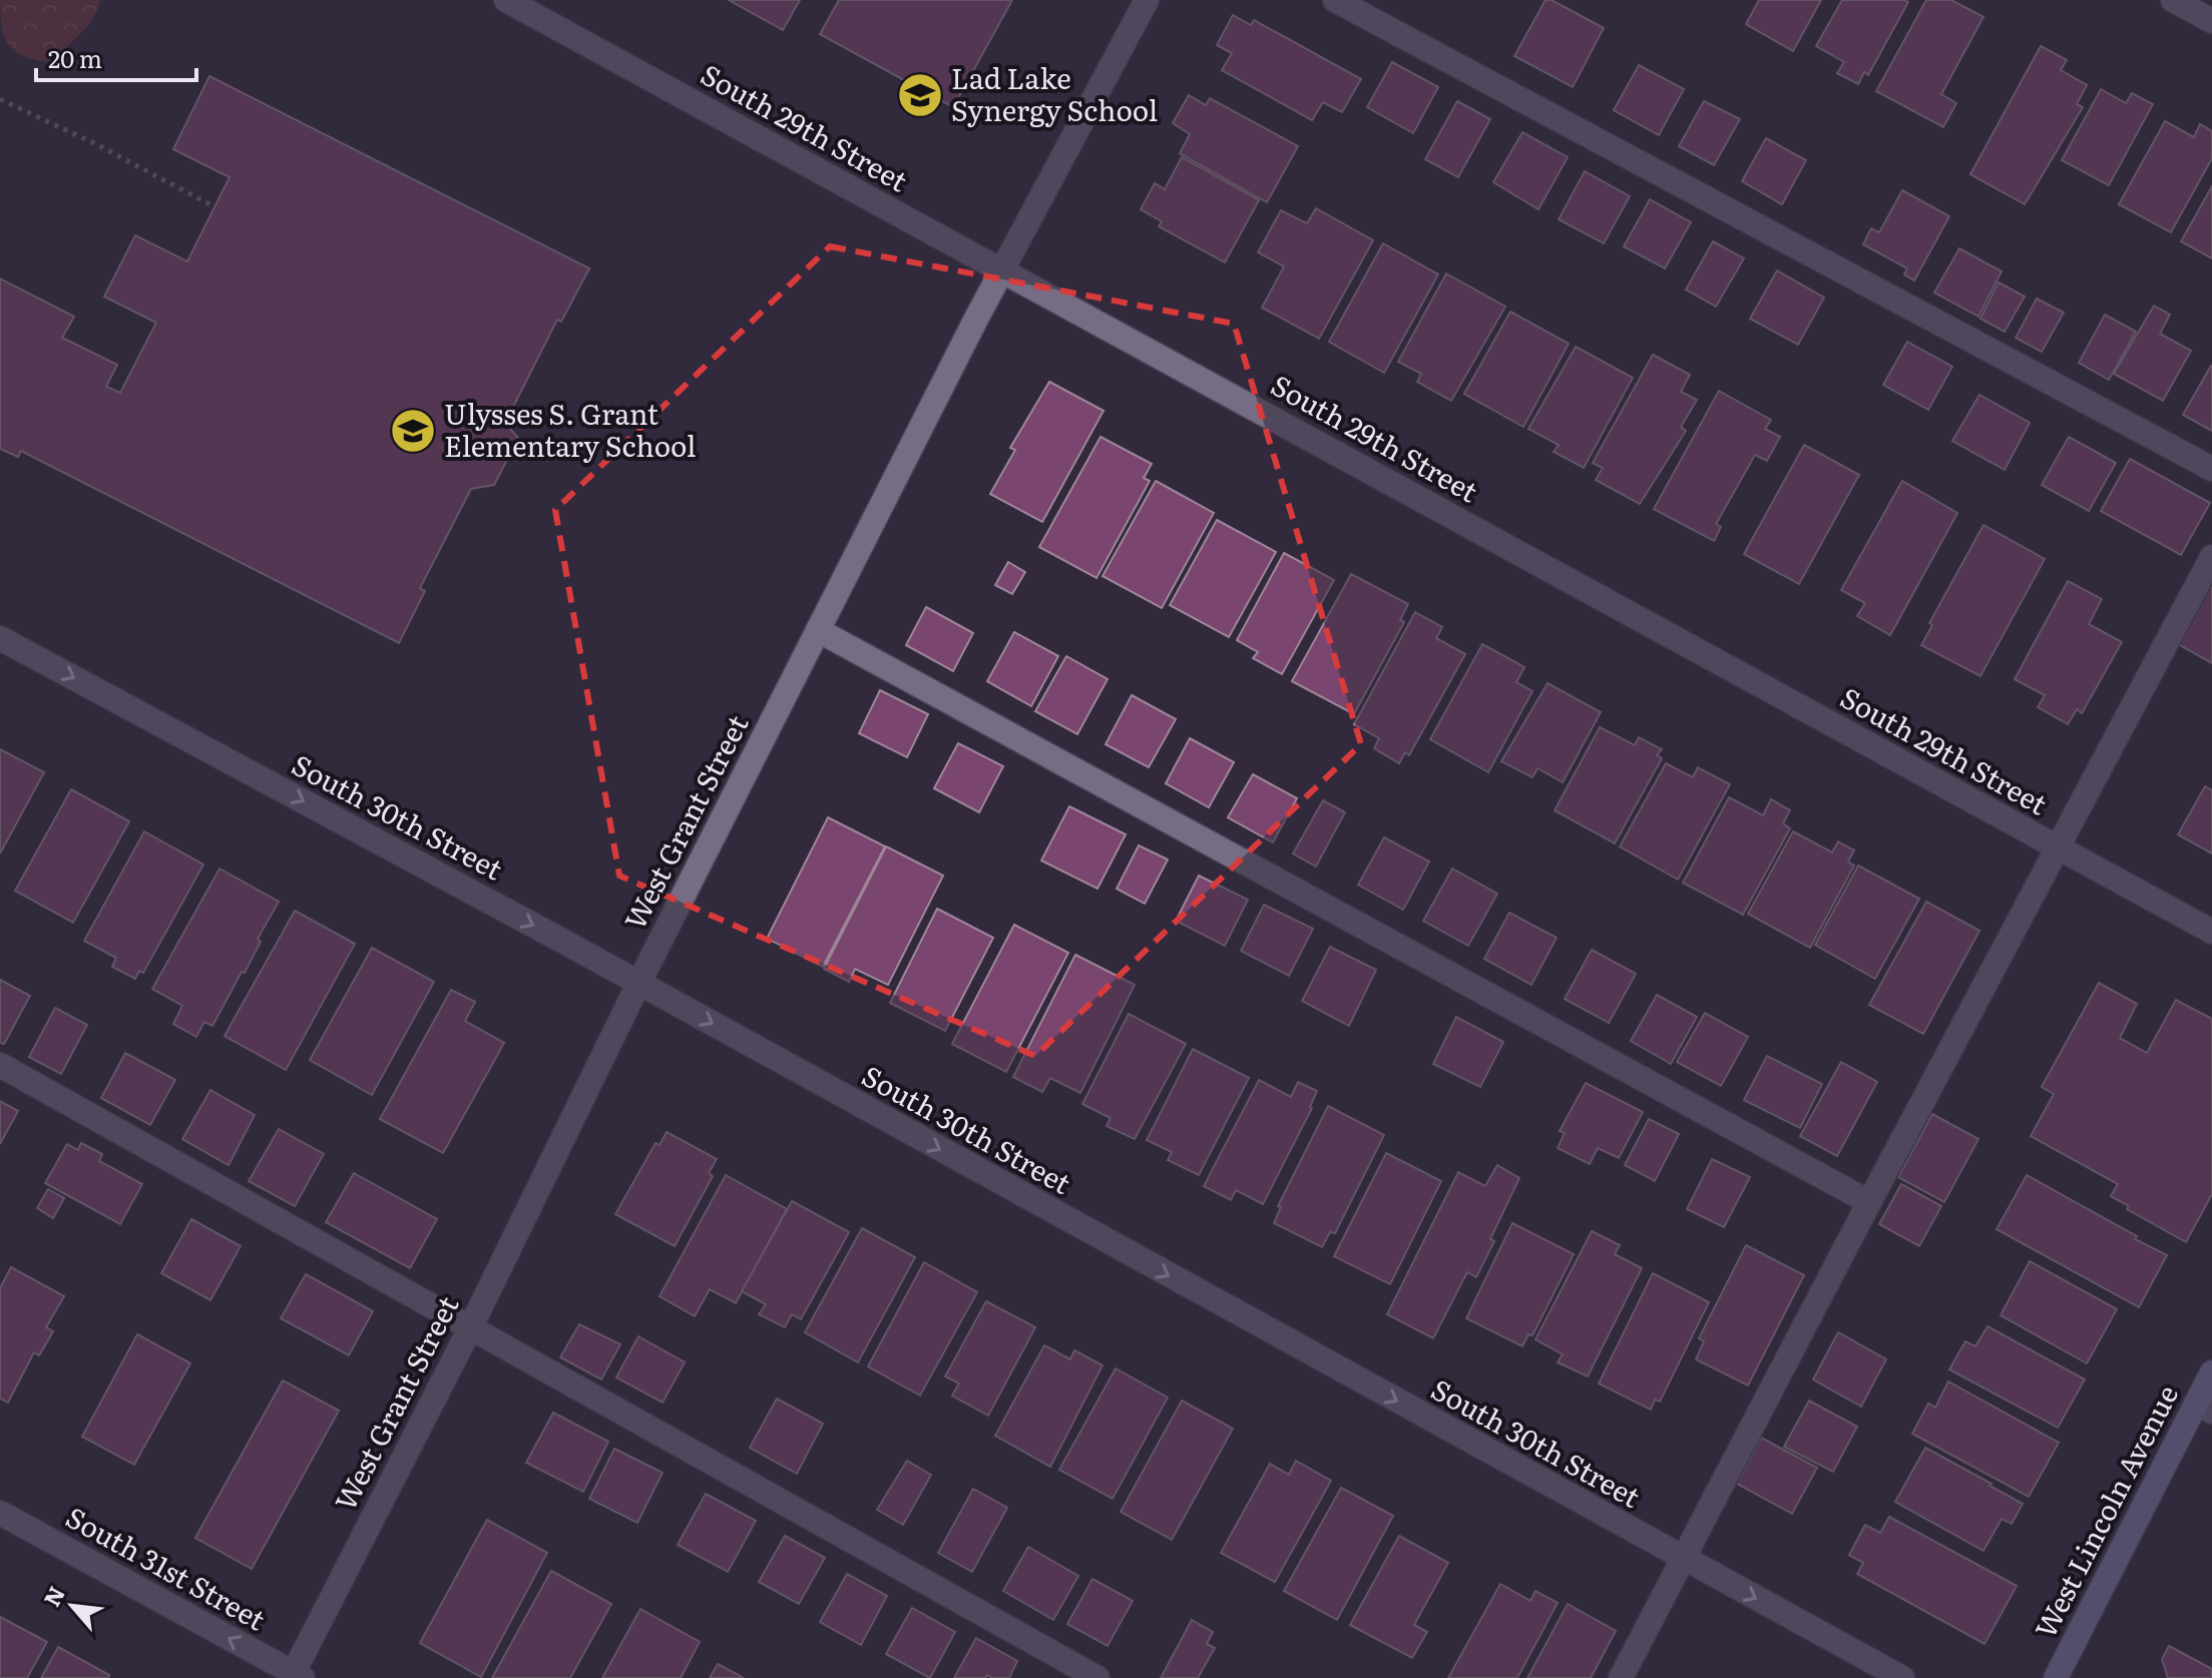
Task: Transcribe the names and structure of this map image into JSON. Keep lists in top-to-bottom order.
{
  "streets": {
    "main road": ["West Lincoln Avenue"],
    "street": [
      "South 29th Street",
      "South 30th Street",
      "West Grant Street",
      "South 31st Street"
    ]
  },
  "crossings": [
    ["South 29th Street", "West Grant Street"],
    ["South 30th Street", "West Grant Street"],
    ["West Grant Street", "South 31st Street"]
  ],
  "one_way": ["South 30th Street", "South 31st Street"],
  "places": {
    "school or university": ["Lad Lake Synergy School", "Ulysses S. Grant Elementary School"]
  },
  "scale_bar": "20 m",
  "north": "top left"
}
